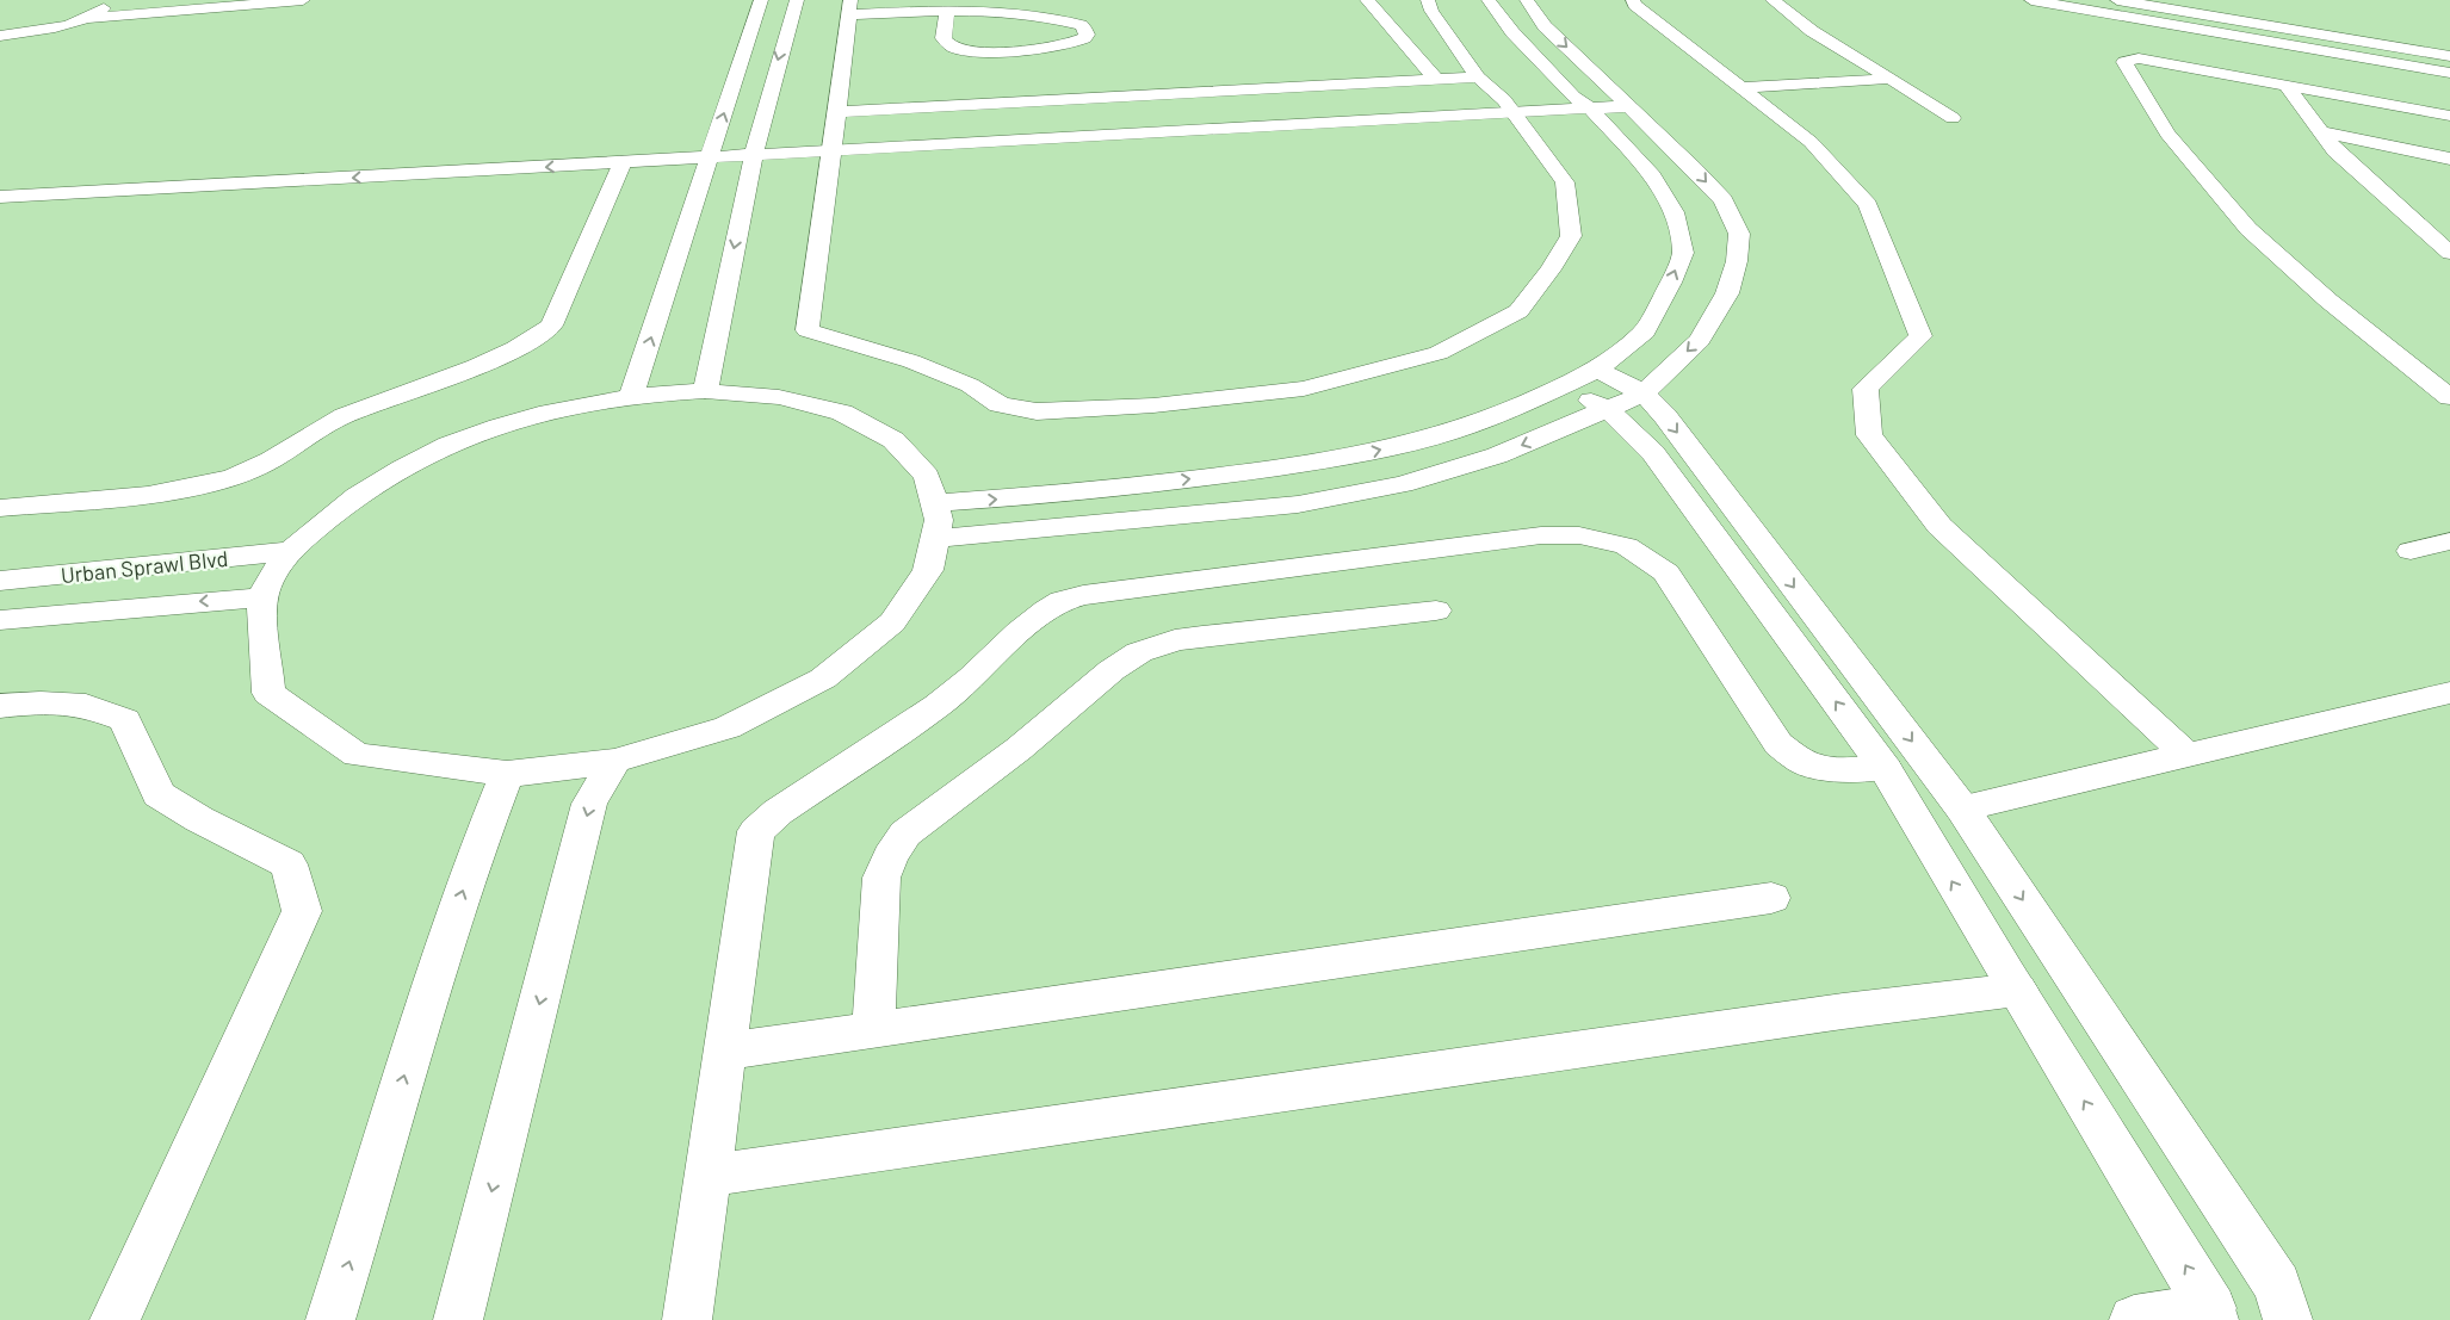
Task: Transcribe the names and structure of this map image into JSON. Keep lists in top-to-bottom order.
{
  "streets": {
    "street": ["Urban Sprawl Blvd"]
  }
}
